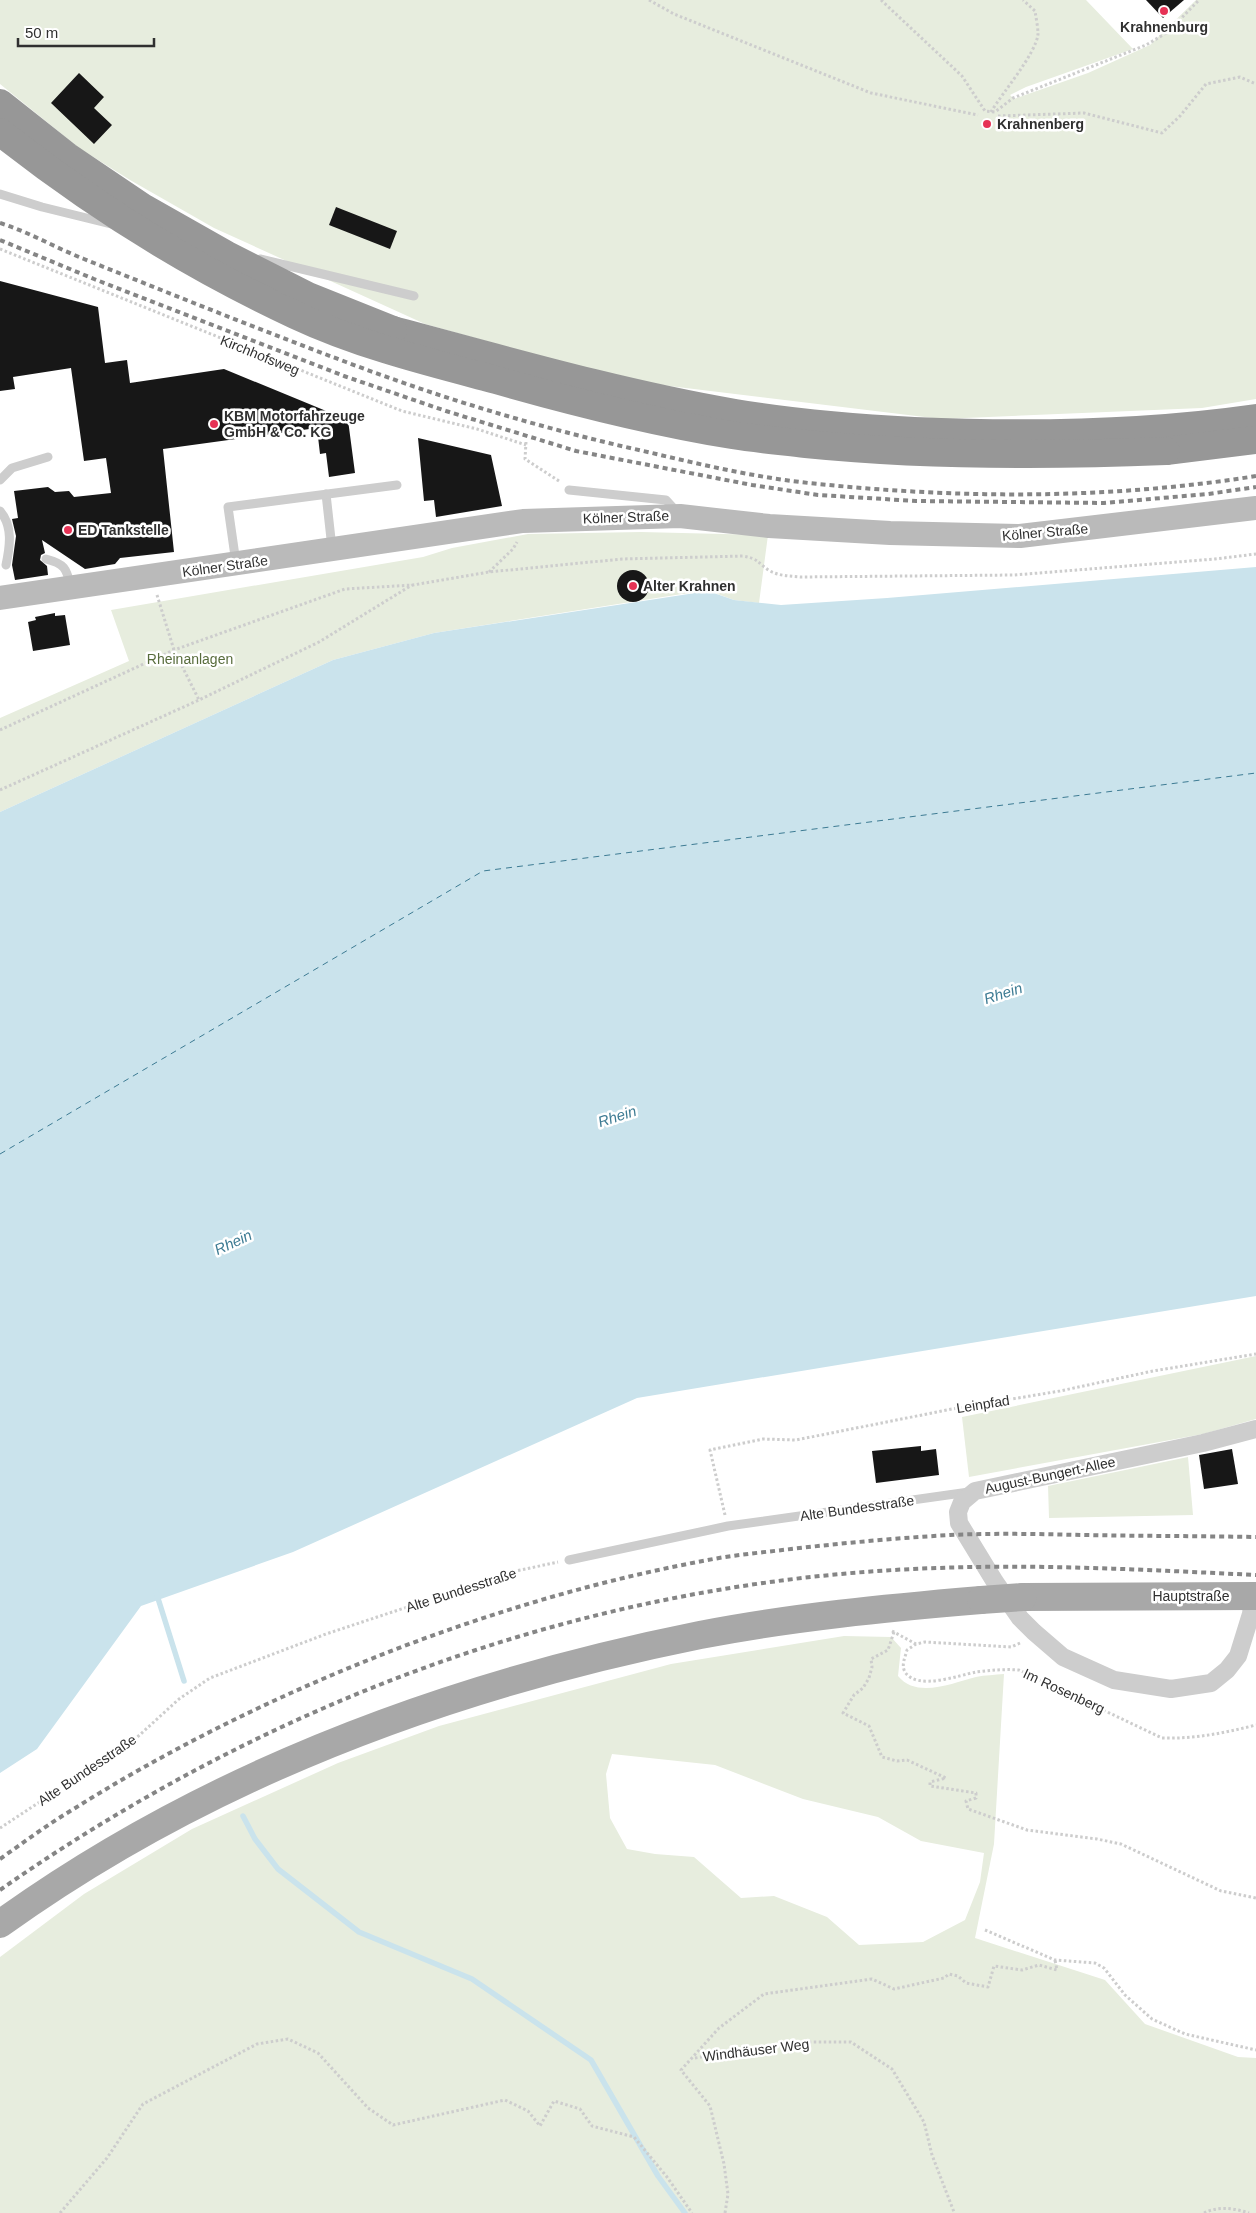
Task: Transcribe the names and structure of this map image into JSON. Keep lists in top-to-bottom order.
{
  "streets": {
    "main road": ["Hauptstraße"],
    "street": ["Kölner Straße", "August-Bungert-Allee"],
    "lane": ["Alte Bundesstraße"],
    "path": [
      "Kirchhofsweg",
      "Leinpfad",
      "Im Rosenberg",
      "Windhäuser Weg"
    ]
  },
  "crossings": [
    ["Leinpfad", "Alte Bundesstraße"],
    ["August-Bungert-Allee", "Alte Bundesstraße"],
    ["August-Bungert-Allee", "Hauptstraße"]
  ],
  "water": ["Rhein"],
  "parks": ["Rheinanlagen"],
  "places": [
    "Krahnenburg",
    "Krahnenberg",
    "KBM Motorfahrzeuge GmbH & Co. KG",
    "ED Tankstelle",
    "Alter Krahnen"
  ],
  "scale_bar": "50 m"
}
